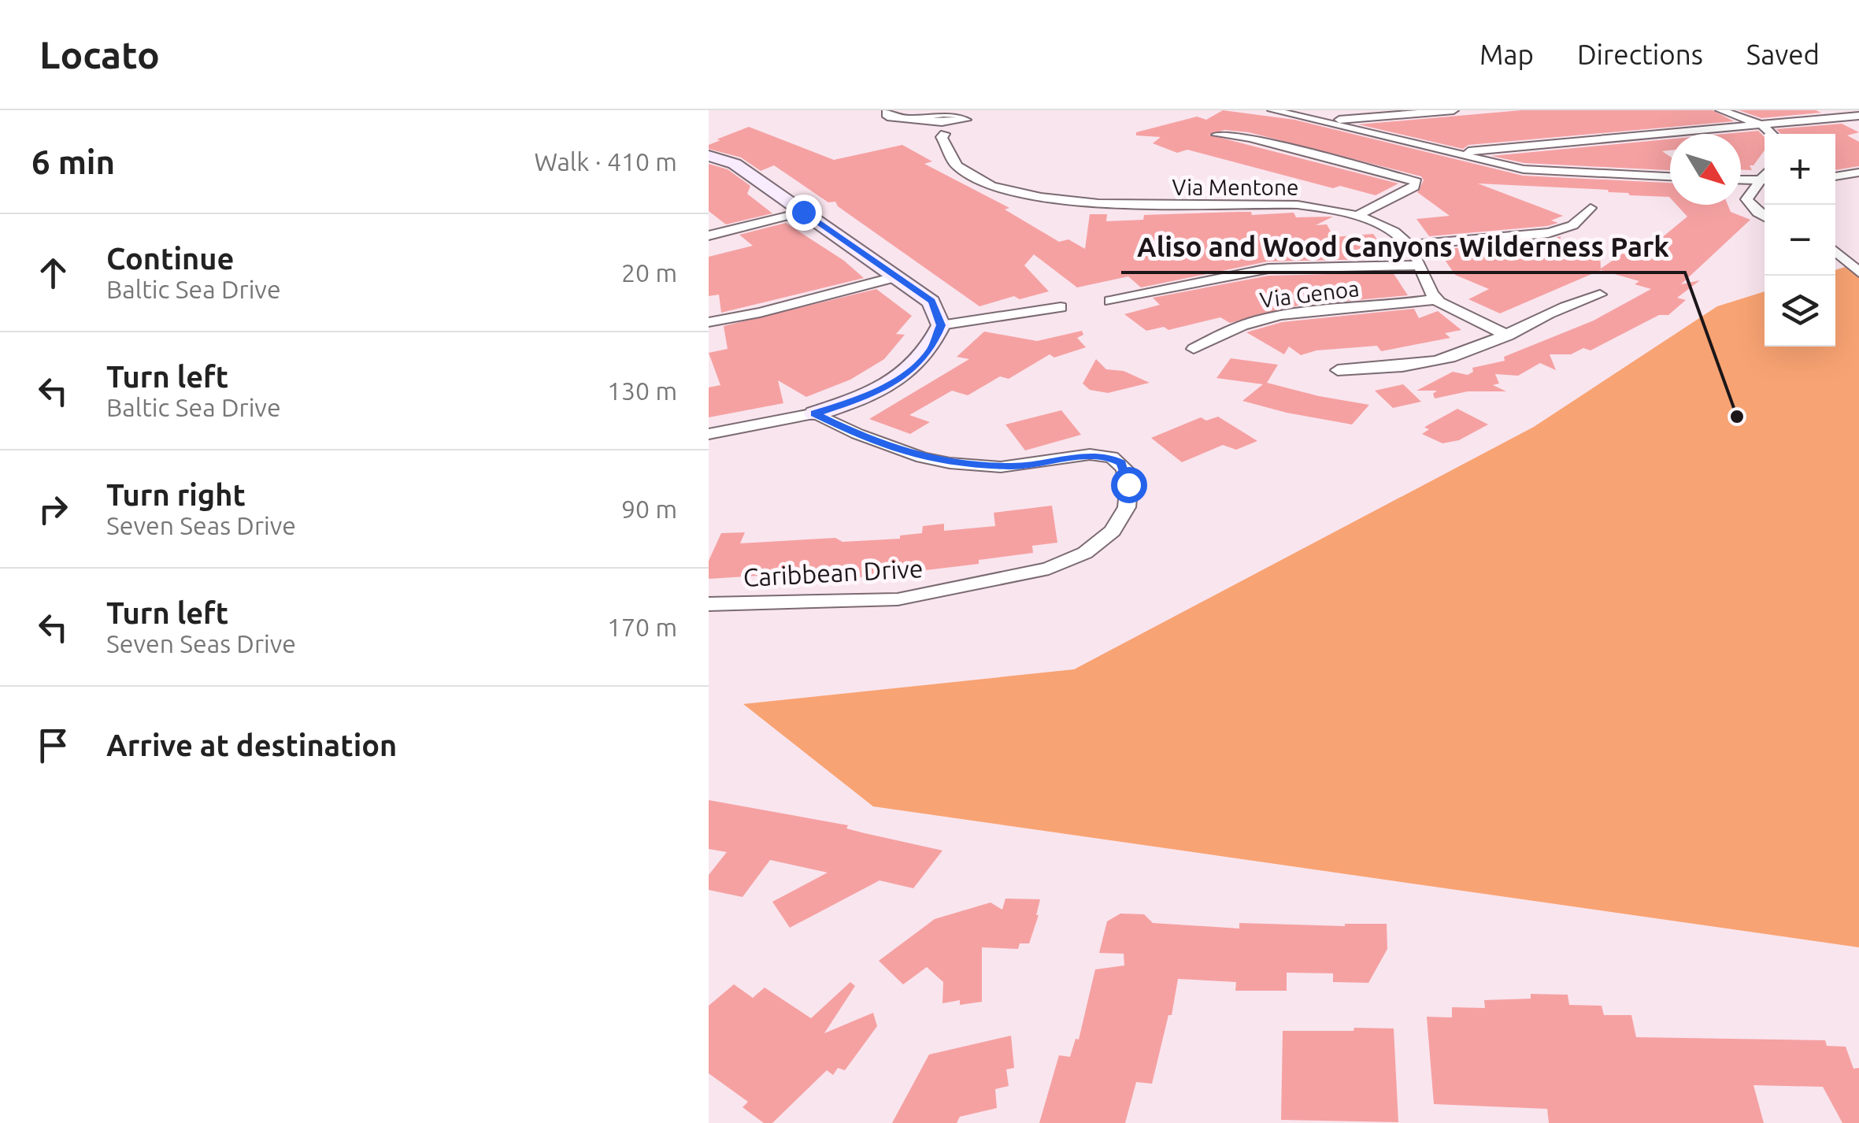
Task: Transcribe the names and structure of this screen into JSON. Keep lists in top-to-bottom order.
{
  "streets": {
    "street": ["Via Mentone", "Via Genoa", "Caribbean Drive"]
  },
  "places": ["Aliso and Wood Canyons Wilderness Park"],
  "north": "bottom right",
  "page": {
    "header": "Locato",
    "nav": ["Map", "Directions", "Saved"],
    "heading": ["6 min", "Walk · 410 m"],
    "map_buttons": ["+", "−"],
    "list": [
      ["Continue", "Baltic Sea Drive", "20 m"],
      ["Turn left", "Baltic Sea Drive", "130 m"],
      ["Turn right", "Seven Seas Drive", "90 m"],
      ["Turn left", "Seven Seas Drive", "170 m"],
      "Arrive at destination"
    ]
  }
}
